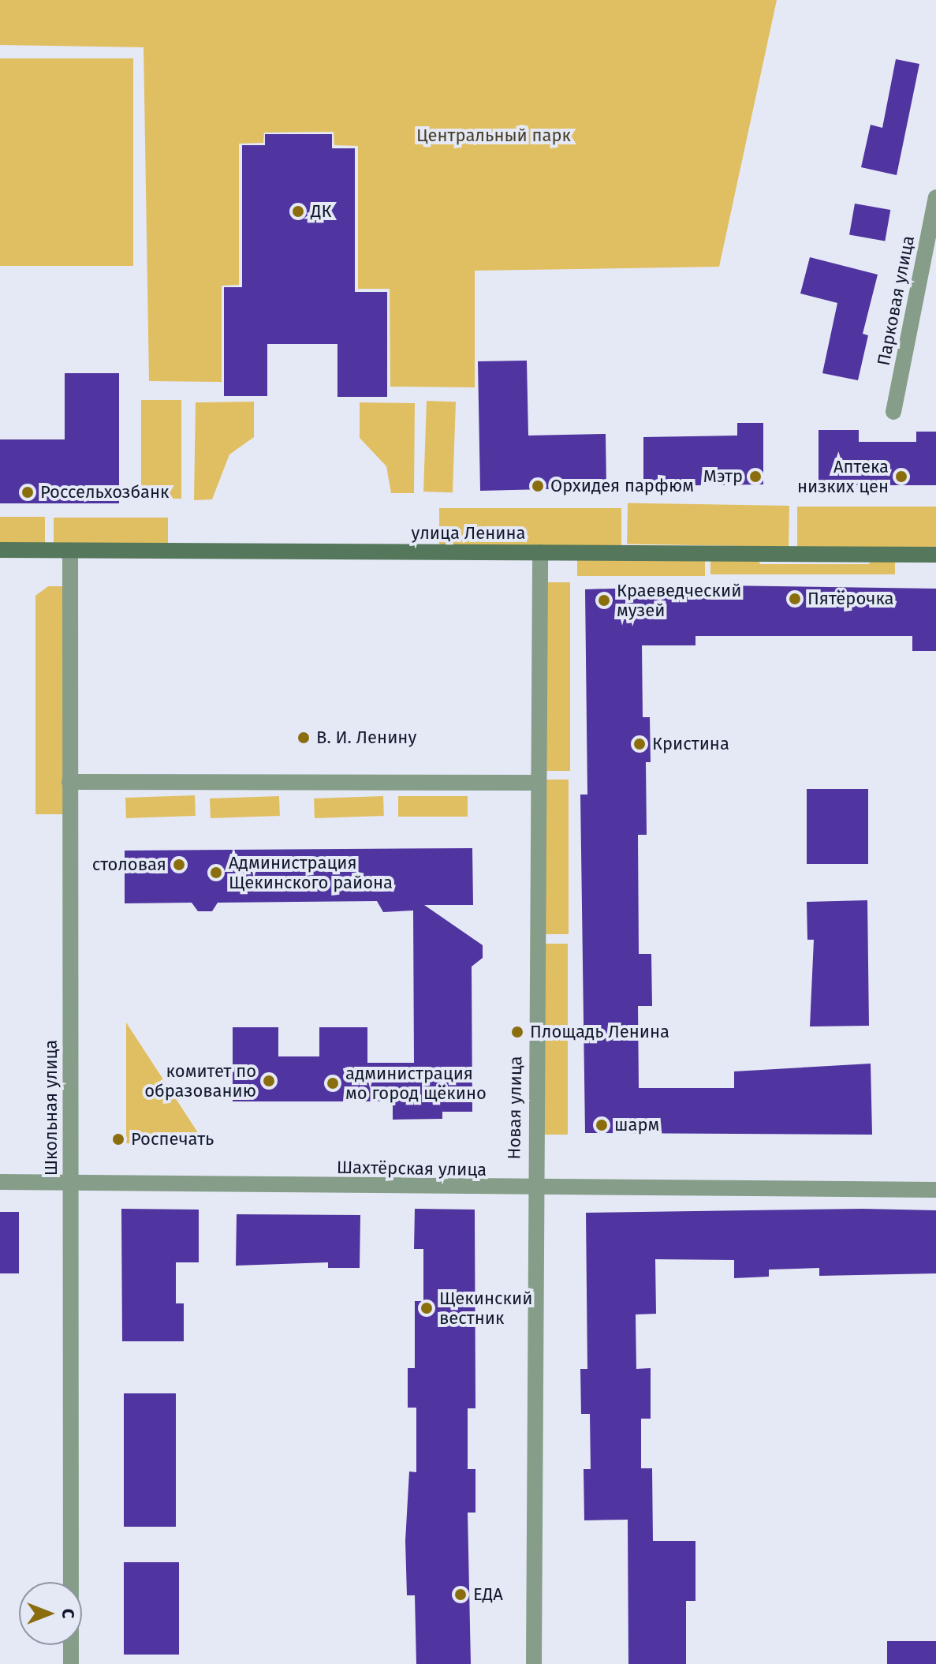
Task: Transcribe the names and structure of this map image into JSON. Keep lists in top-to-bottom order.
{
  "streets": {
    "street": [
      "Парковая улица",
      "улица Ленина",
      "Школьная улица",
      "Новая улица",
      "Шахтёрская улица"
    ]
  },
  "crossings": [
    ["улица Ленина", "Школьная улица"],
    ["улица Ленина", "Новая улица"],
    ["Школьная улица", "Шахтёрская улица"],
    ["Новая улица", "Шахтёрская улица"]
  ],
  "parks": ["Центральный парк"],
  "places": [
    "ДК",
    "Мэтр",
    "Аптека низких цен",
    "Орхидея парфюм",
    "Россельхозбанк",
    "Пятёрочка",
    "Краеведческий музей",
    "В. И. Ленину",
    "Кристина",
    "столовая",
    "Администрация Щекинского района",
    "Площадь Ленина",
    "комитет по образованию",
    "администрация мо город щёкино",
    "шарм",
    "Роспечать",
    "Щекинский вестник",
    "ЕДА"
  ],
  "north": "right"
}
